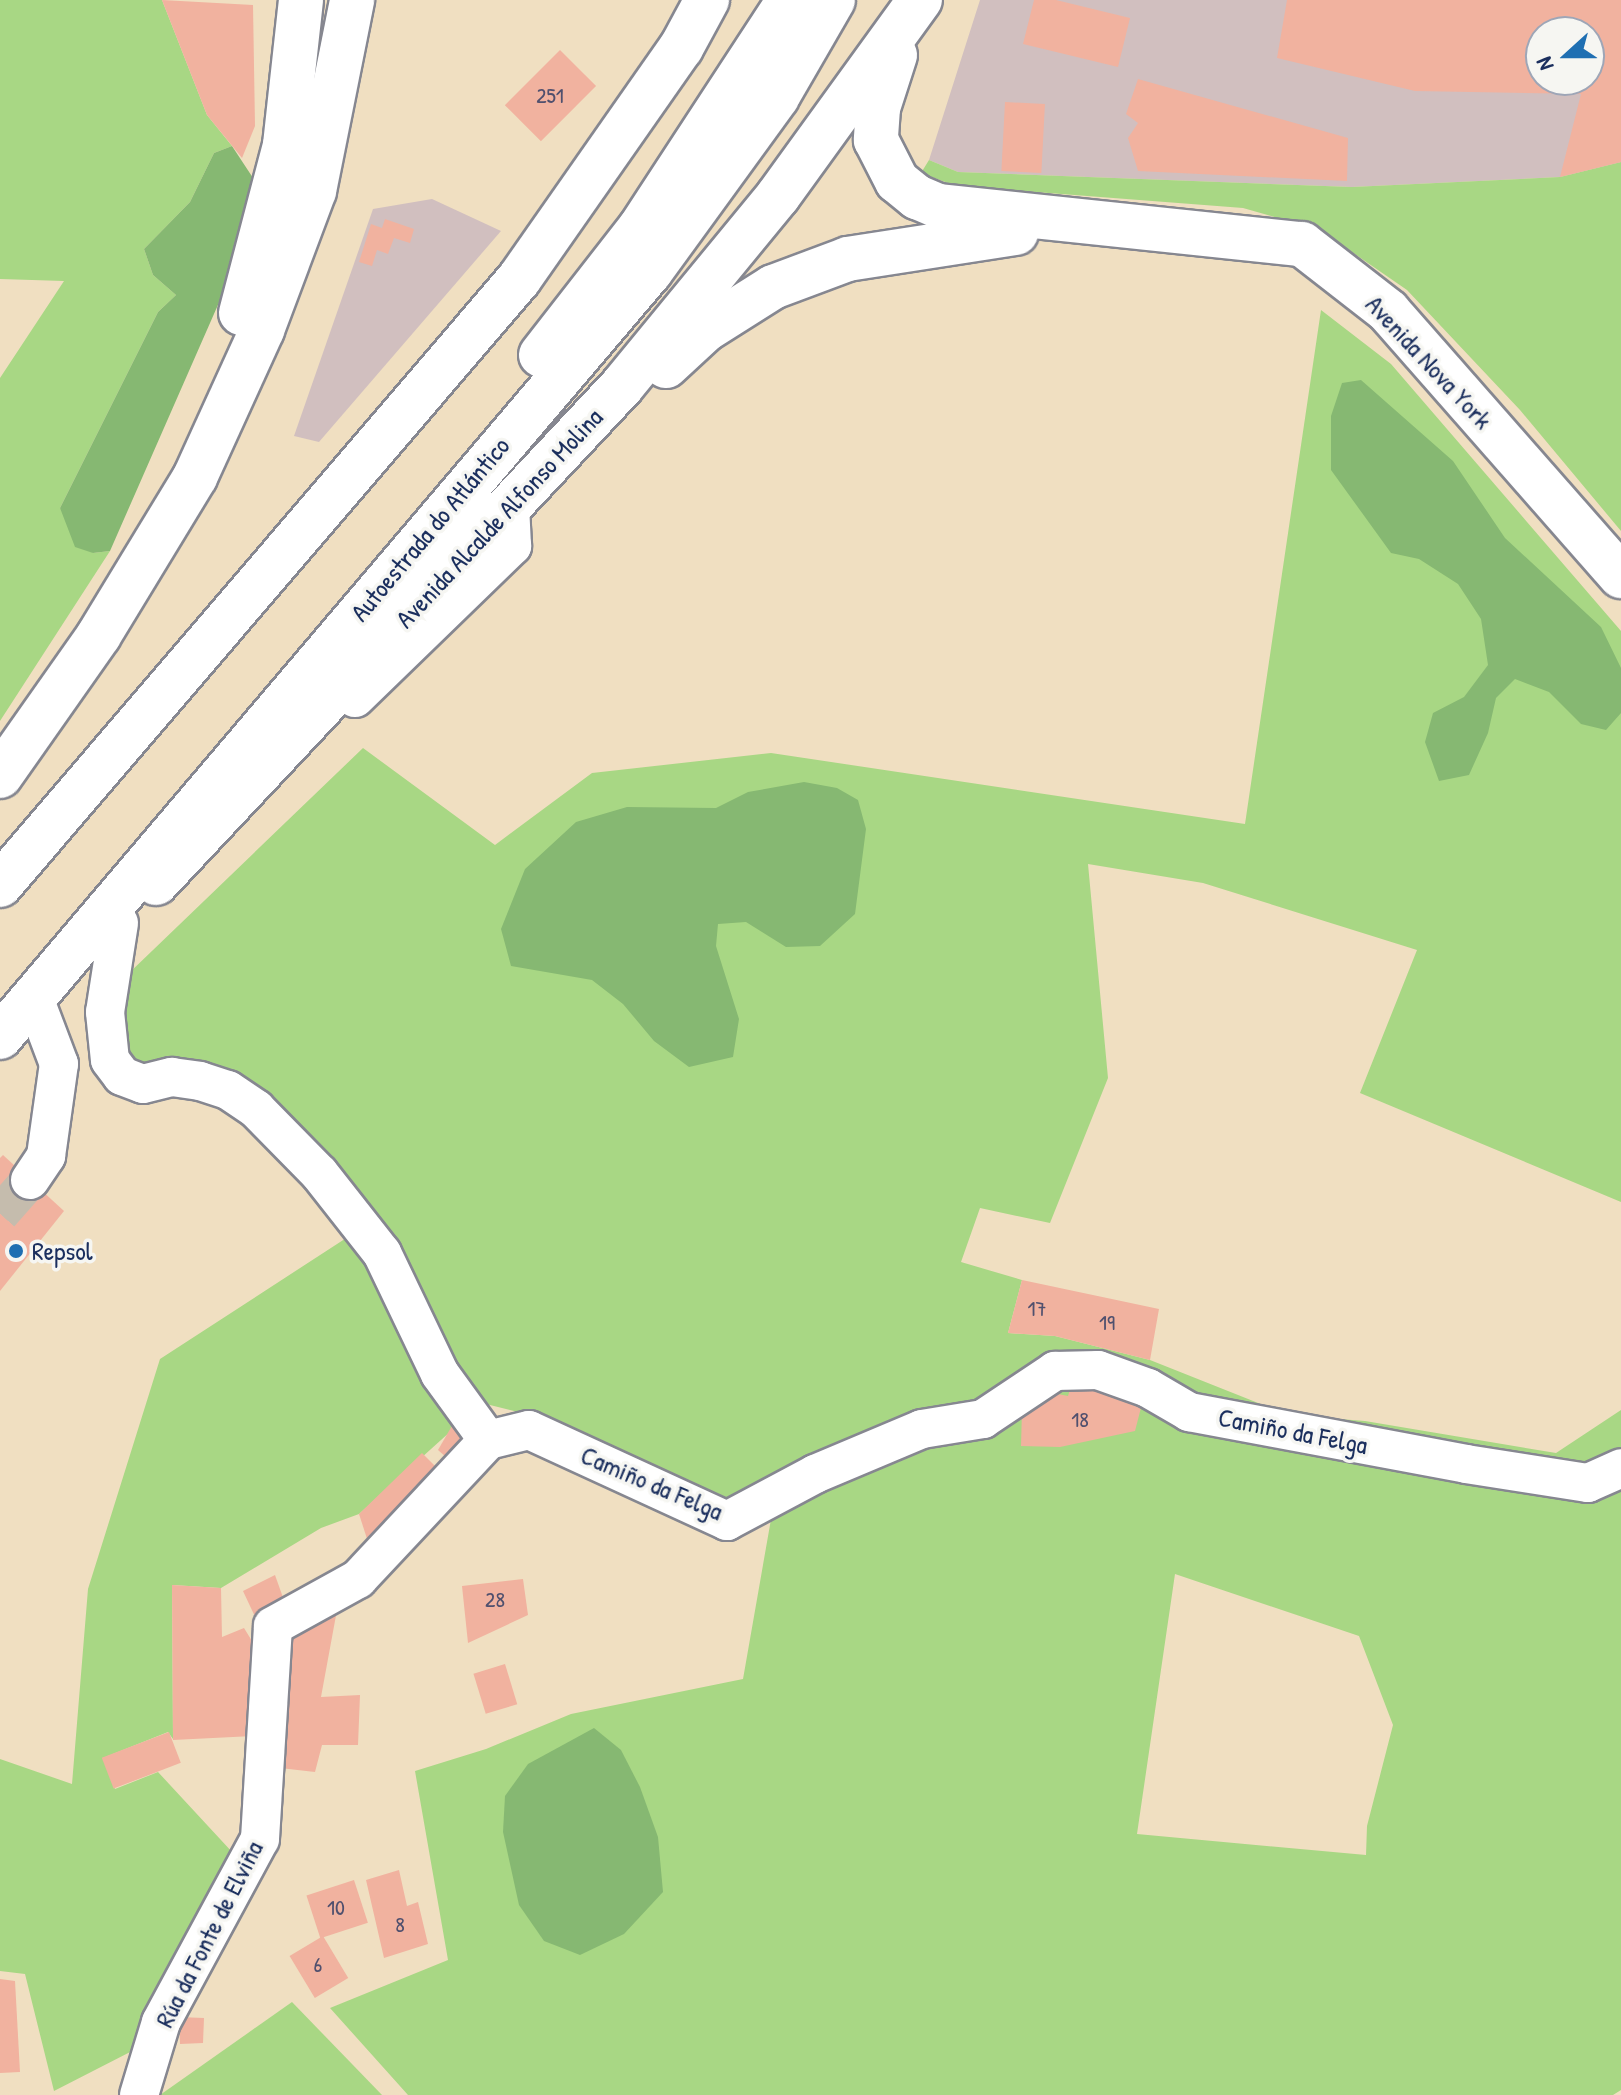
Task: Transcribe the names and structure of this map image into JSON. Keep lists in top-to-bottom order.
{
  "streets": {
    "main road": ["Avenida Nova York", "Avenida Alcalde Alfonso Molina", "Autoestrada do Atlántico"],
    "street": ["Camiño da Felga", "Rúa da Fonte de Elviña"]
  },
  "crossings": [
    ["Avenida Alcalde Alfonso Molina", "Autoestrada do Atlántico"],
    ["Camiño da Felga", "Rúa da Fonte de Elviña"]
  ],
  "places": ["Repsol"],
  "house_numbers": [
    "251",
    "17",
    "19",
    "18",
    "28",
    "10",
    "8",
    "6"
  ],
  "north": "left"
}
